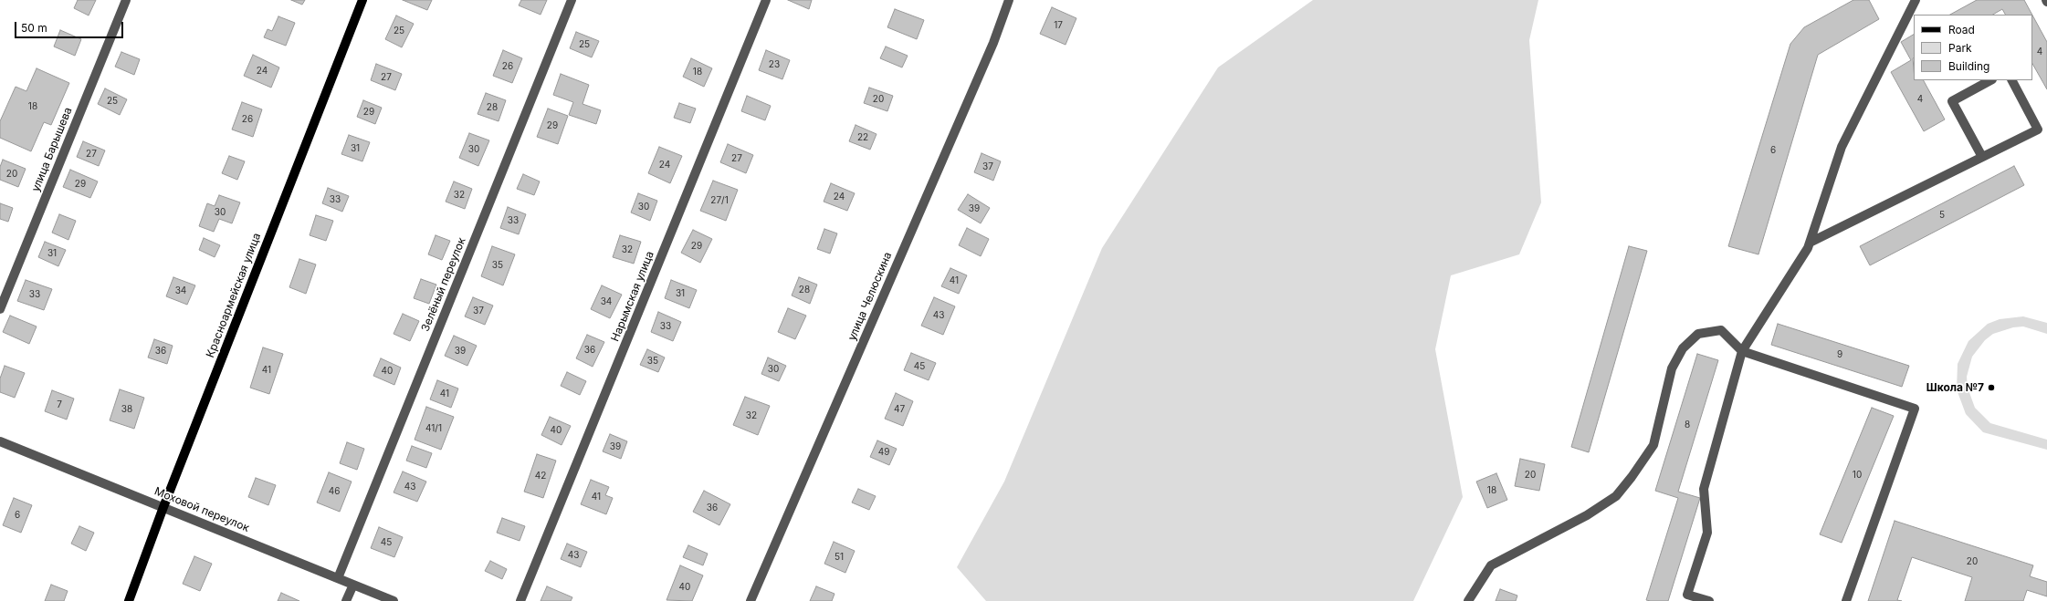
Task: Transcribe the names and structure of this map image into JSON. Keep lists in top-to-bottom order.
{
  "streets": {
    "main road": ["Красноармейская улица"],
    "street": [
      "улица Барышева",
      "Зелёный переулок",
      "Нарымская улица",
      "улица Челюскина",
      "Моховой переулок"
    ]
  },
  "crossings": [
    ["Зелёный переулок", "Моховой переулок"],
    ["Красноармейская улица", "Моховой переулок"]
  ],
  "places": ["Школа №7"],
  "house_numbers": [
    "17",
    "25",
    "25",
    "4",
    "23",
    "26",
    "24",
    "18",
    "27",
    "20",
    "4",
    "25",
    "18",
    "28",
    "29",
    "26",
    "29",
    "22",
    "31",
    "30",
    "6",
    "27",
    "27",
    "24",
    "37",
    "20",
    "29",
    "32",
    "24",
    "33",
    "27/1",
    "30",
    "39",
    "30",
    "5",
    "33",
    "29",
    "32",
    "31",
    "35",
    "41",
    "28",
    "34",
    "31",
    "33",
    "34",
    "37",
    "43",
    "33",
    "36",
    "36",
    "39",
    "9",
    "35",
    "45",
    "30",
    "41",
    "40",
    "41",
    "7",
    "38",
    "47",
    "32",
    "8",
    "41/1",
    "40",
    "39",
    "49",
    "20",
    "10",
    "42",
    "43",
    "18",
    "46",
    "41",
    "36",
    "6",
    "45",
    "43",
    "51",
    "20",
    "40"
  ],
  "legend": ["Road", "Park", "Building"],
  "scale_bar": "50 m"
}
